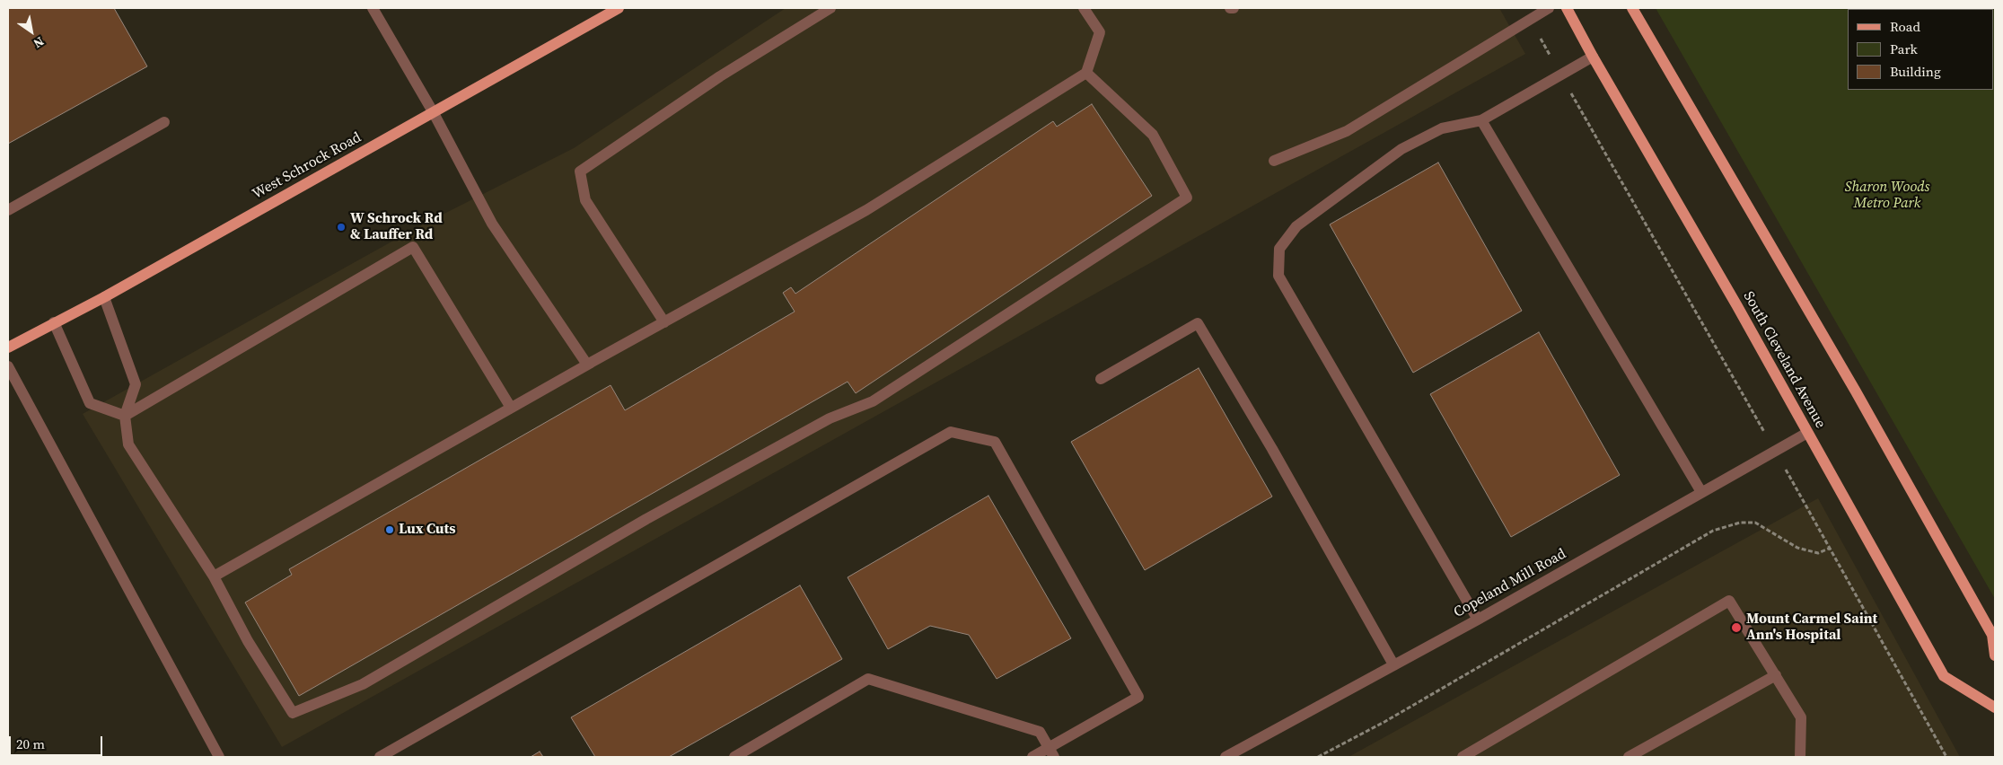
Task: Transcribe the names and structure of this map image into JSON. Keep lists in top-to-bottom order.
{
  "streets": {
    "main road": ["West Schrock Road", "South Cleveland Avenue"],
    "street": ["Copeland Mill Road"]
  },
  "crossings": [
    ["South Cleveland Avenue", "Copeland Mill Road"]
  ],
  "parks": ["Sharon Woods Metro Park"],
  "places": ["W Schrock Rd & Lauffer Rd", "Lux Cuts", "Mount Carmel Saint Ann's Hospital"],
  "legend": ["Road", "Park", "Building"],
  "scale_bar": "20 m",
  "north": "bottom right"
}
